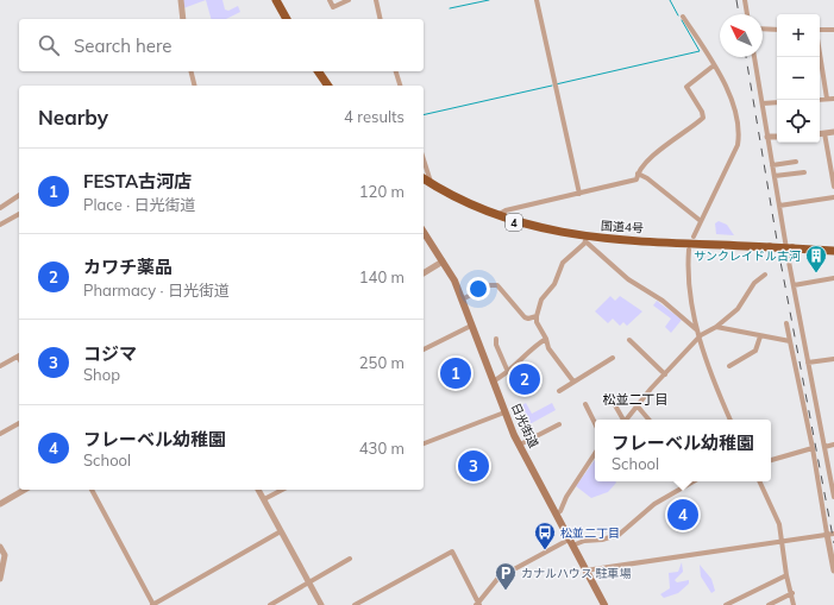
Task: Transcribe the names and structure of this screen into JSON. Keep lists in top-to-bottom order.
{
  "streets": {
    "highway": ["4", "国道4号"],
    "main road": ["日光街道"]
  },
  "districts": ["松並二丁目"],
  "places": {
    "building": ["サンクレイドル古河"],
    "bus stop": ["松並二丁目"],
    "parking": ["カナルハウス 駐車場"]
  },
  "north": "top left",
  "page": {
    "map_buttons": ["+", "−"],
    "search": "Search here",
    "heading": ["Nearby", "4 results"],
    "list": [
      {
        "mark": "1",
        "name": "FESTA古河店",
        "note": "Place · 日光街道",
        "value": "120 m"
      },
      {
        "mark": "2",
        "name": "カワチ薬品",
        "note": "Pharmacy · 日光街道",
        "value": "140 m"
      },
      {
        "mark": "3",
        "name": "コジマ",
        "note": "Shop",
        "value": "250 m"
      },
      {
        "mark": "4",
        "name": "フレーベル幼稚園",
        "note": "School",
        "value": "430 m"
      }
    ],
    "pins": [
      "1",
      "2",
      "3",
      "4"
    ],
    "popup": ["フレーベル幼稚園", "School"]
  }
}
